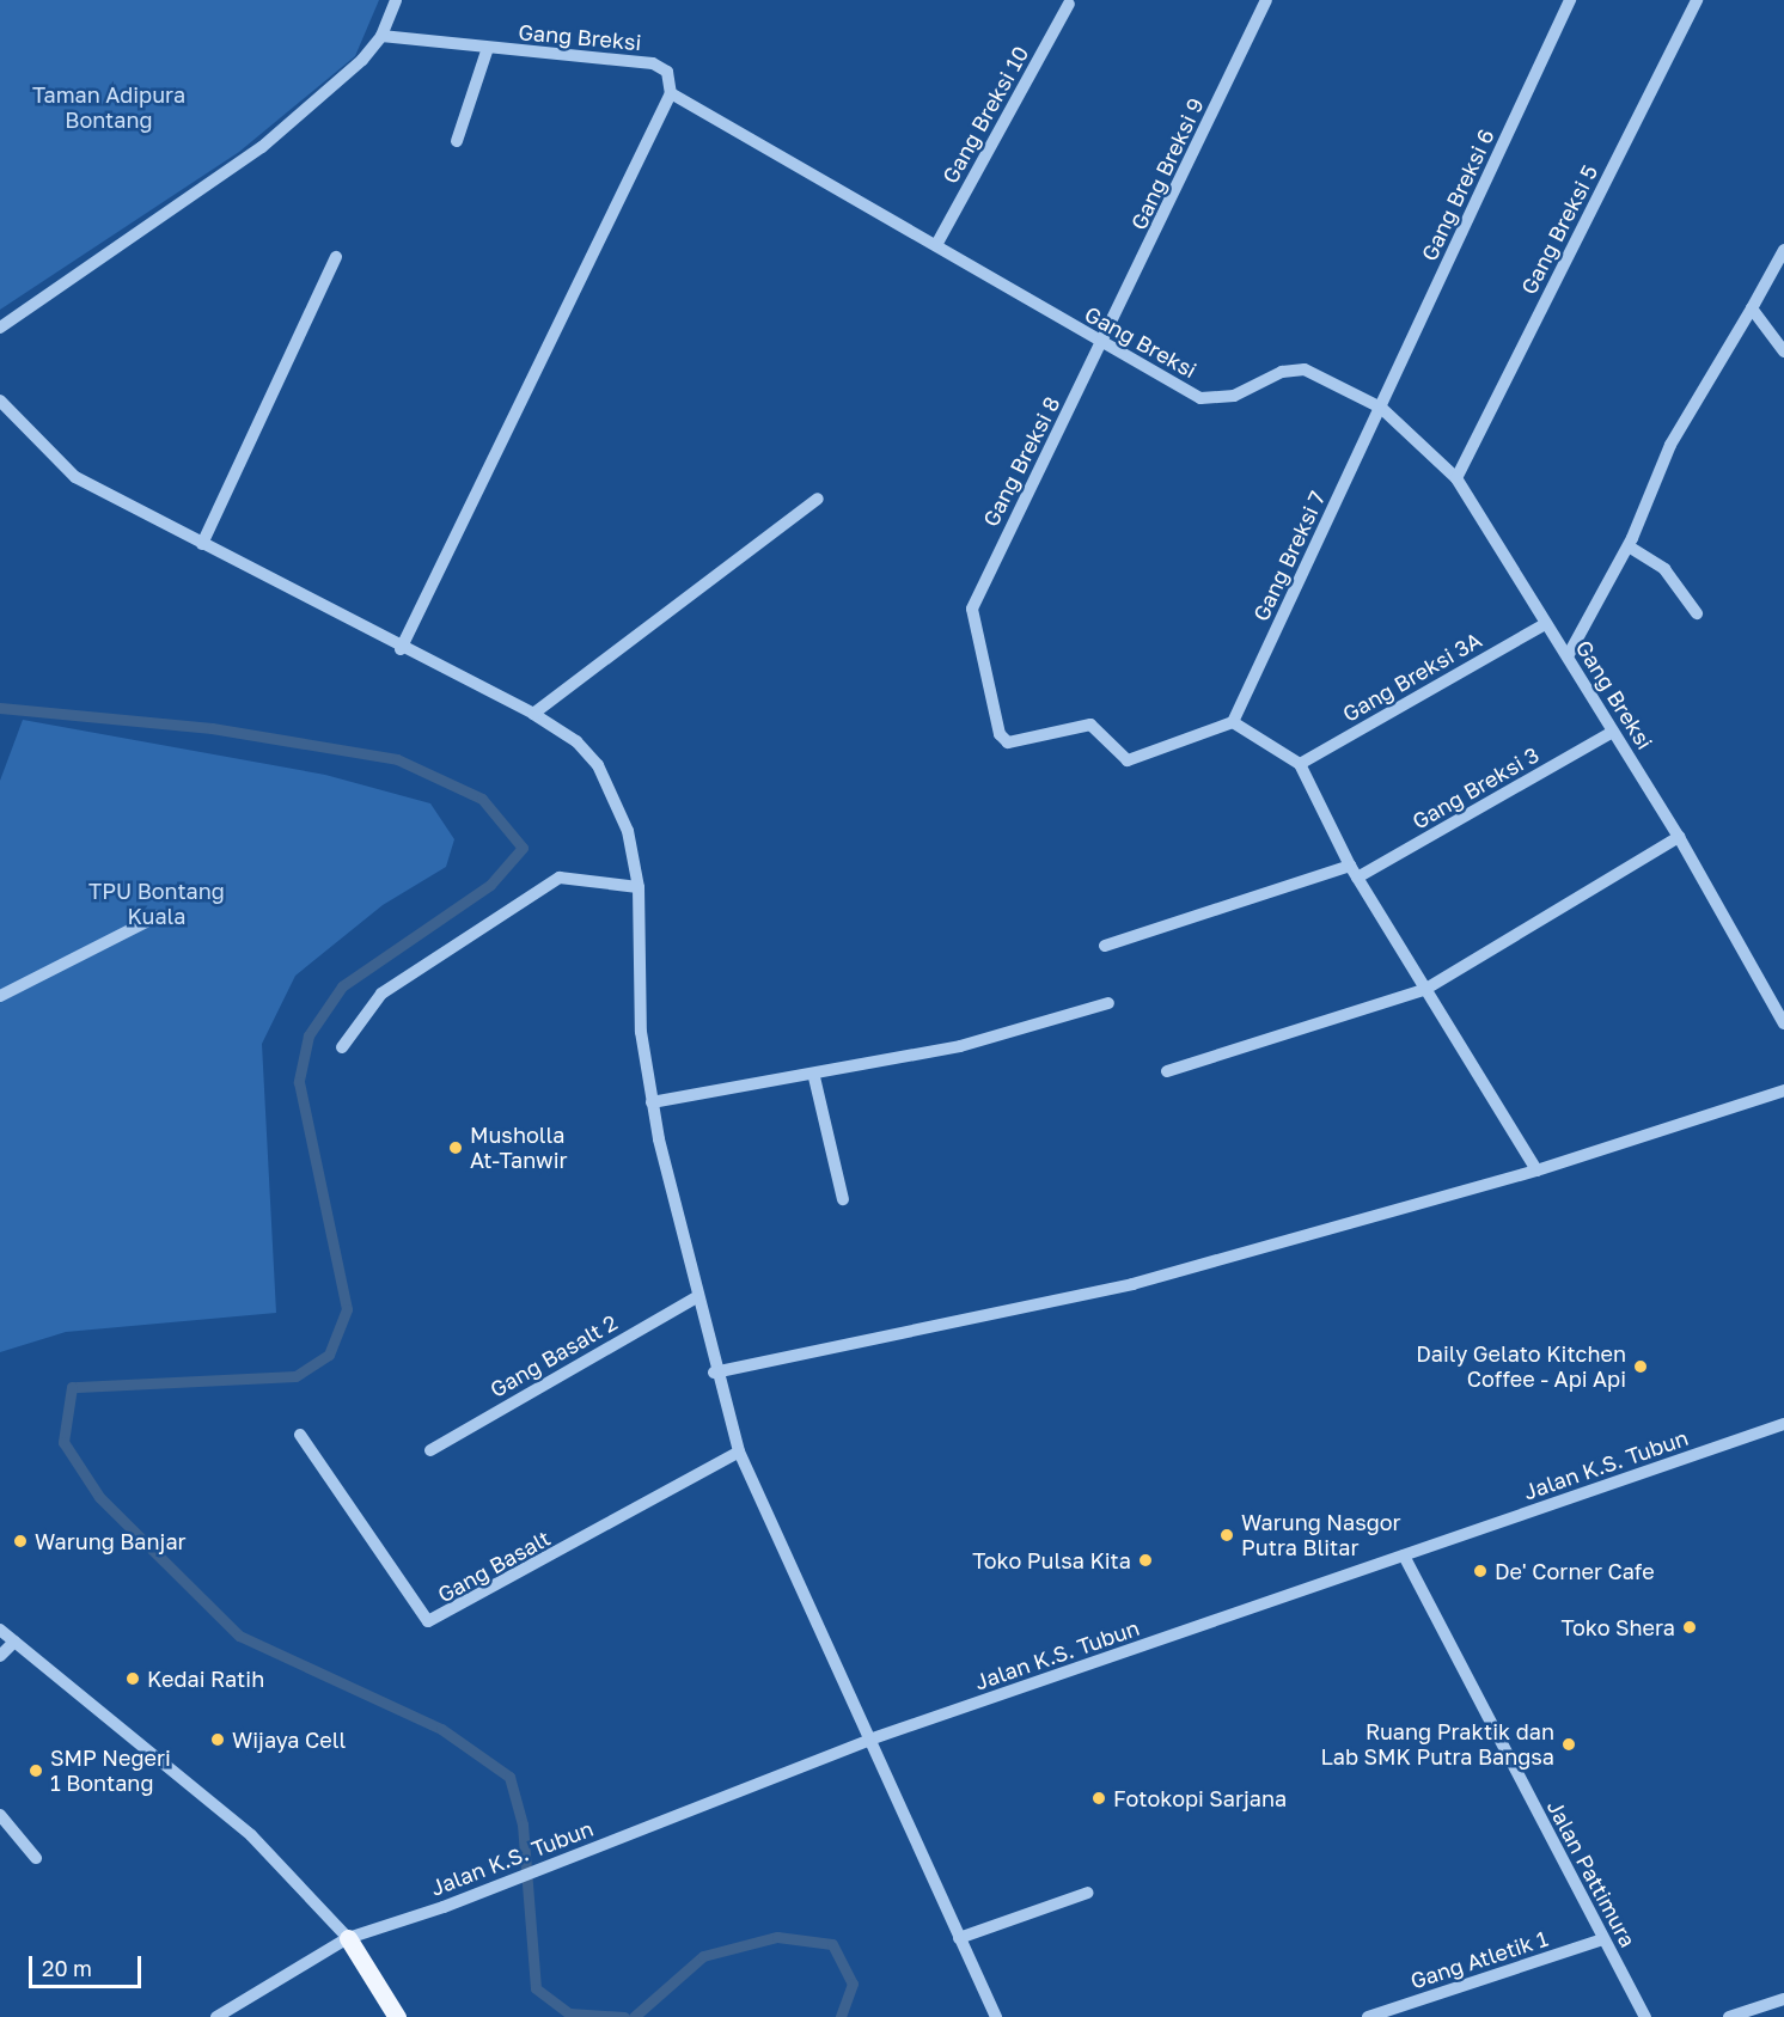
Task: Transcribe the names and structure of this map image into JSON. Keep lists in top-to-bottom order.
{
  "streets": {
    "street": [
      "Gang Breksi",
      "Gang Breksi 10",
      "Gang Breksi 9",
      "Gang Breksi 6",
      "Gang Breksi 5",
      "Gang Breksi 8",
      "Gang Breksi 7",
      "Gang Breksi 3A",
      "Gang Breksi 3",
      "Gang Basalt 2",
      "Jalan K.S. Tubun",
      "Gang Basalt",
      "Jalan Pattimura",
      "Gang Atletik 1"
    ]
  },
  "crossings": [
    ["Gang Breksi", "Gang Breksi 10"],
    ["Gang Breksi", "Gang Breksi 9"],
    ["Gang Breksi", "Gang Breksi 6"],
    ["Gang Breksi", "Gang Breksi 5"],
    ["Gang Breksi", "Gang Breksi 8"],
    ["Gang Breksi", "Gang Breksi 7"],
    ["Gang Breksi", "Gang Breksi 3A"],
    ["Gang Breksi", "Gang Breksi 3"],
    ["Gang Breksi 9", "Gang Breksi 8"],
    ["Gang Breksi 6", "Gang Breksi 7"],
    ["Gang Breksi 8", "Gang Breksi 7"],
    ["Jalan K.S. Tubun", "Jalan Pattimura"],
    ["Jalan Pattimura", "Gang Atletik 1"]
  ],
  "parks": ["Taman Adipura Bontang", "TPU Bontang Kuala"],
  "places": [
    "Musholla At-Tanwir",
    "Daily Gelato Kitchen Coffee - Api Api",
    "Warung Nasgor Putra Blitar",
    "Warung Banjar",
    "Toko Pulsa Kita",
    "De' Corner Cafe",
    "Toko Shera",
    "Kedai Ratih",
    "Wijaya Cell",
    "Ruang Praktik dan Lab SMK Putra Bangsa",
    "SMP Negeri 1 Bontang",
    "Fotokopi Sarjana"
  ],
  "scale_bar": "20 m"
}
